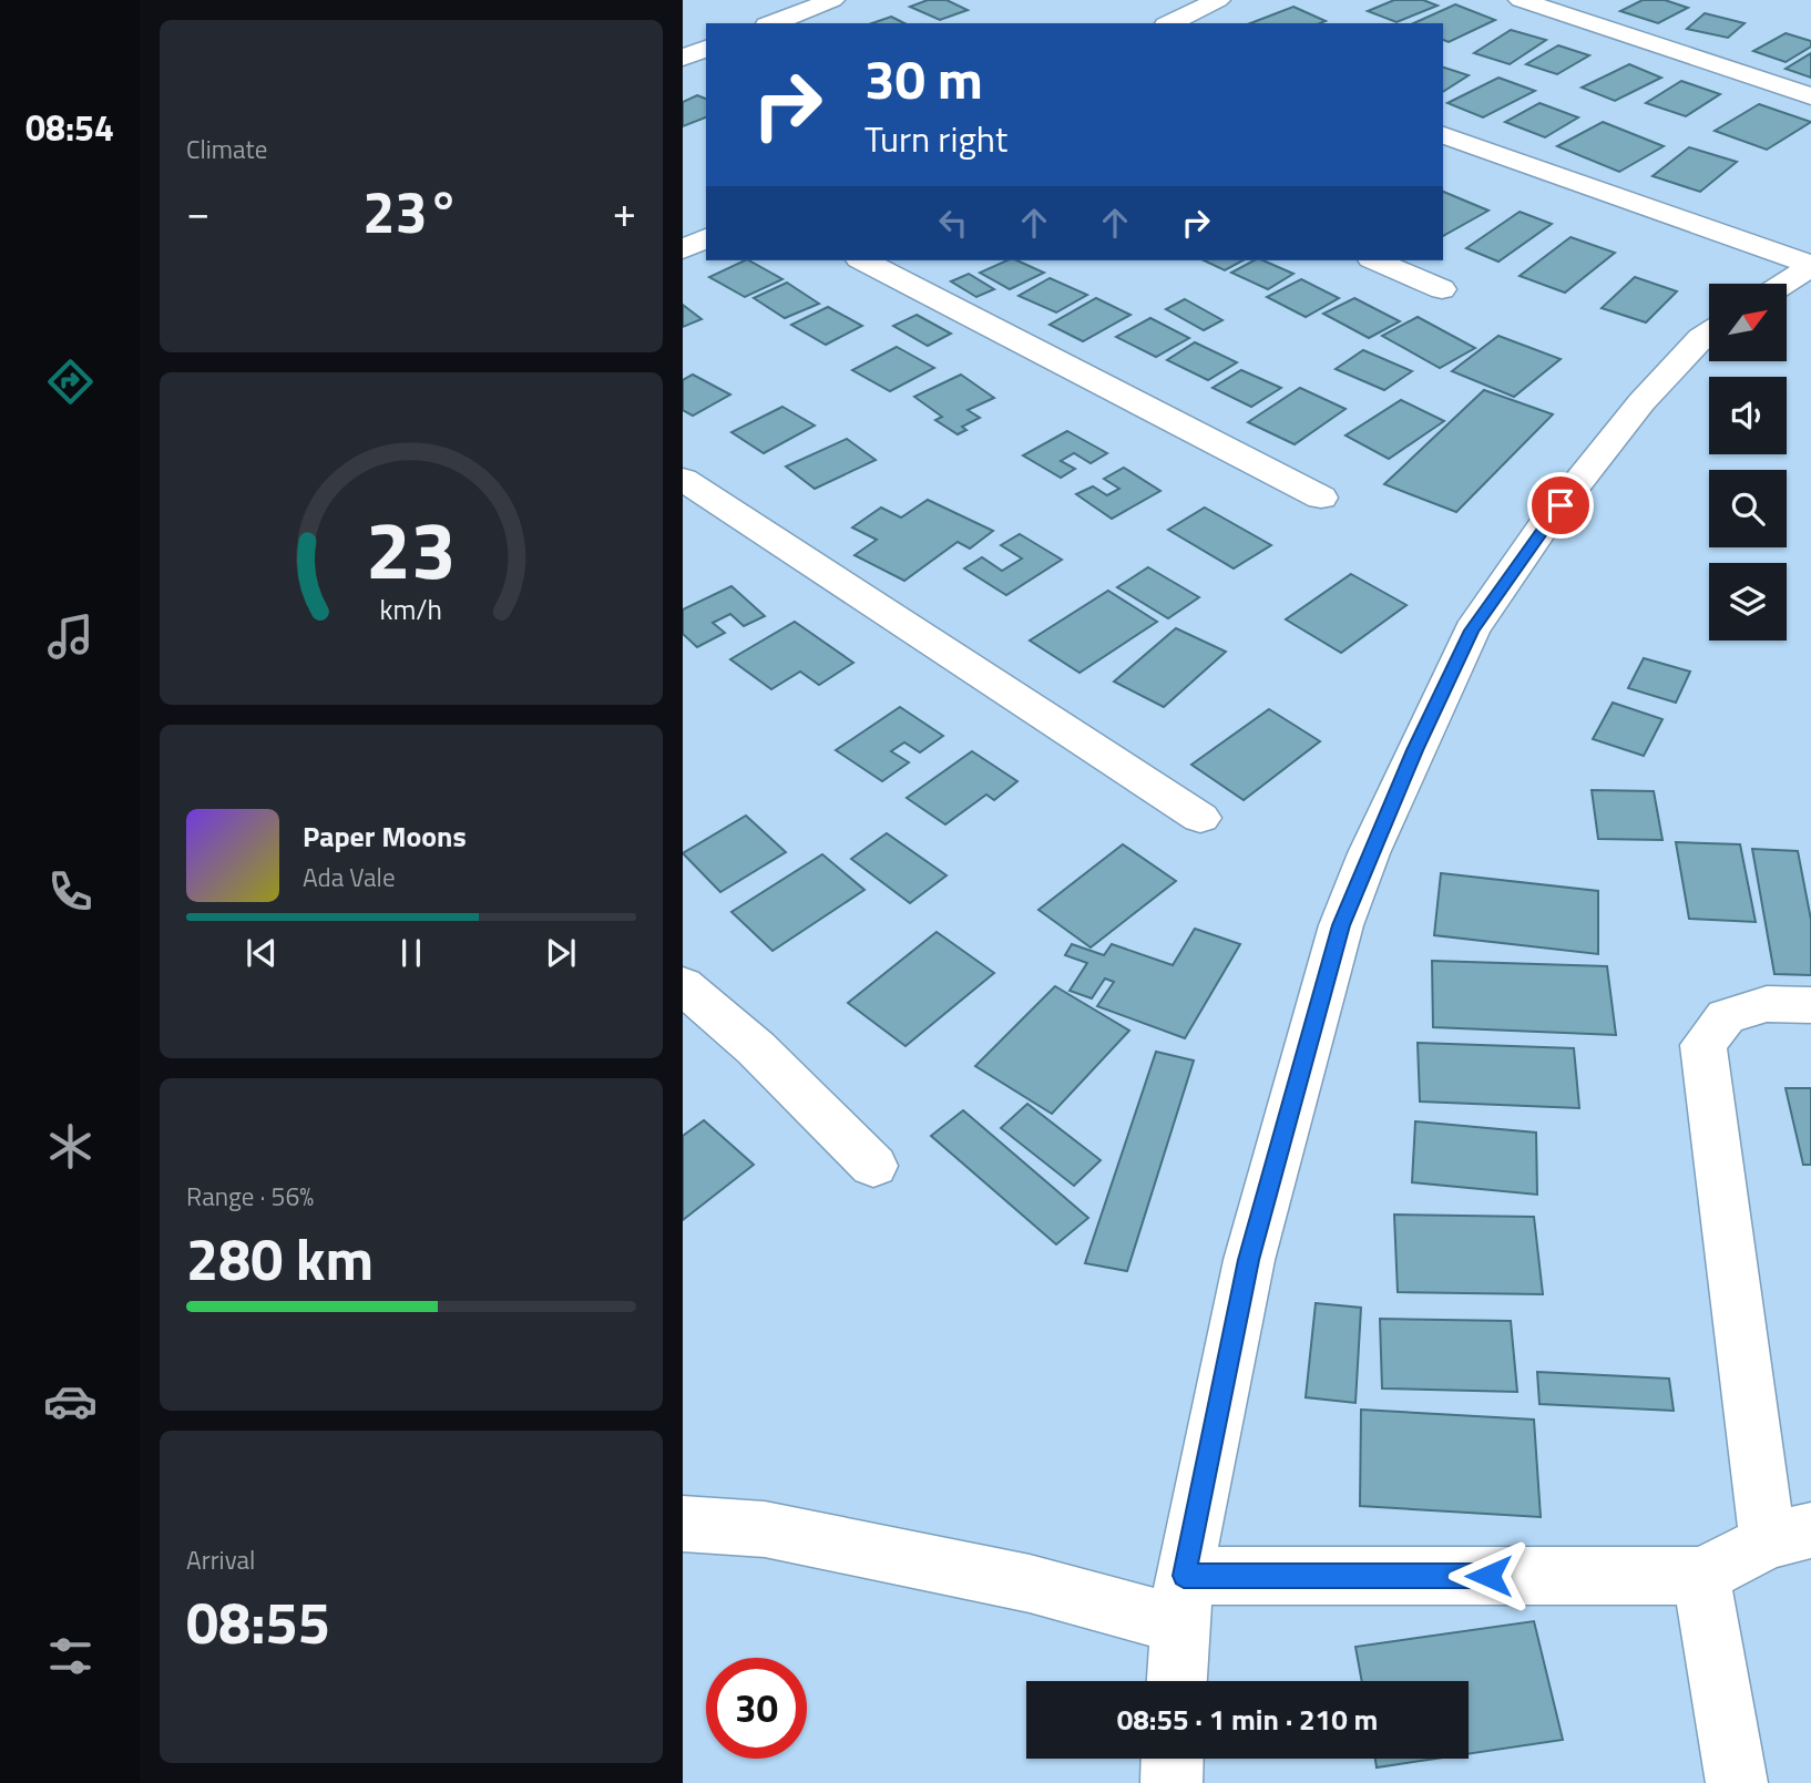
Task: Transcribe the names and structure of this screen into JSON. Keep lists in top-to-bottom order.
{
  "north": "top right",
  "page": {
    "tabs": "08:54",
    "tile": [
      "Climate",
      ["Range · 56%", "280 km"],
      ["Arrival", "08:55"]
    ],
    "turn": ["30 m", "Turn right"],
    "heat": ["−", "23°", "+"],
    "song": ["Paper Moons", "Ada Vale"],
    "limit": "30",
    "trip": "08:55 · 1 min · 210 m",
    "gauge": ["23", "km/h"]
  }
}
